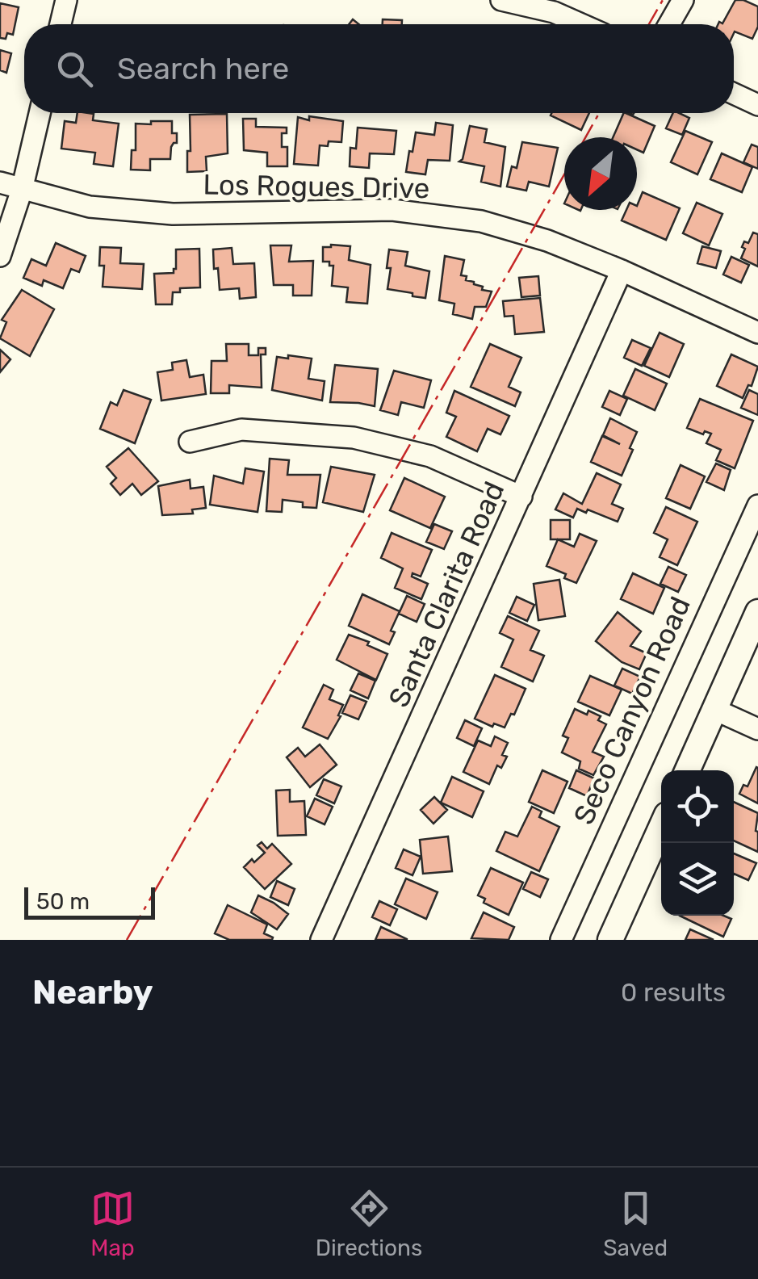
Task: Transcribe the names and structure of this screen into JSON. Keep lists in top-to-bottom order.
{
  "streets": {
    "street": ["Los Rogues Drive", "Santa Clarita Road", "Seco Canyon Road"]
  },
  "crossings": [
    ["Los Rogues Drive", "Santa Clarita Road"]
  ],
  "scale_bar": "50 m",
  "north": "bottom left",
  "page": {
    "search": "Search here",
    "scale": "50 m",
    "heading": ["Nearby", "0 results"],
    "nav": ["Map", "Directions", "Saved"]
  }
}
